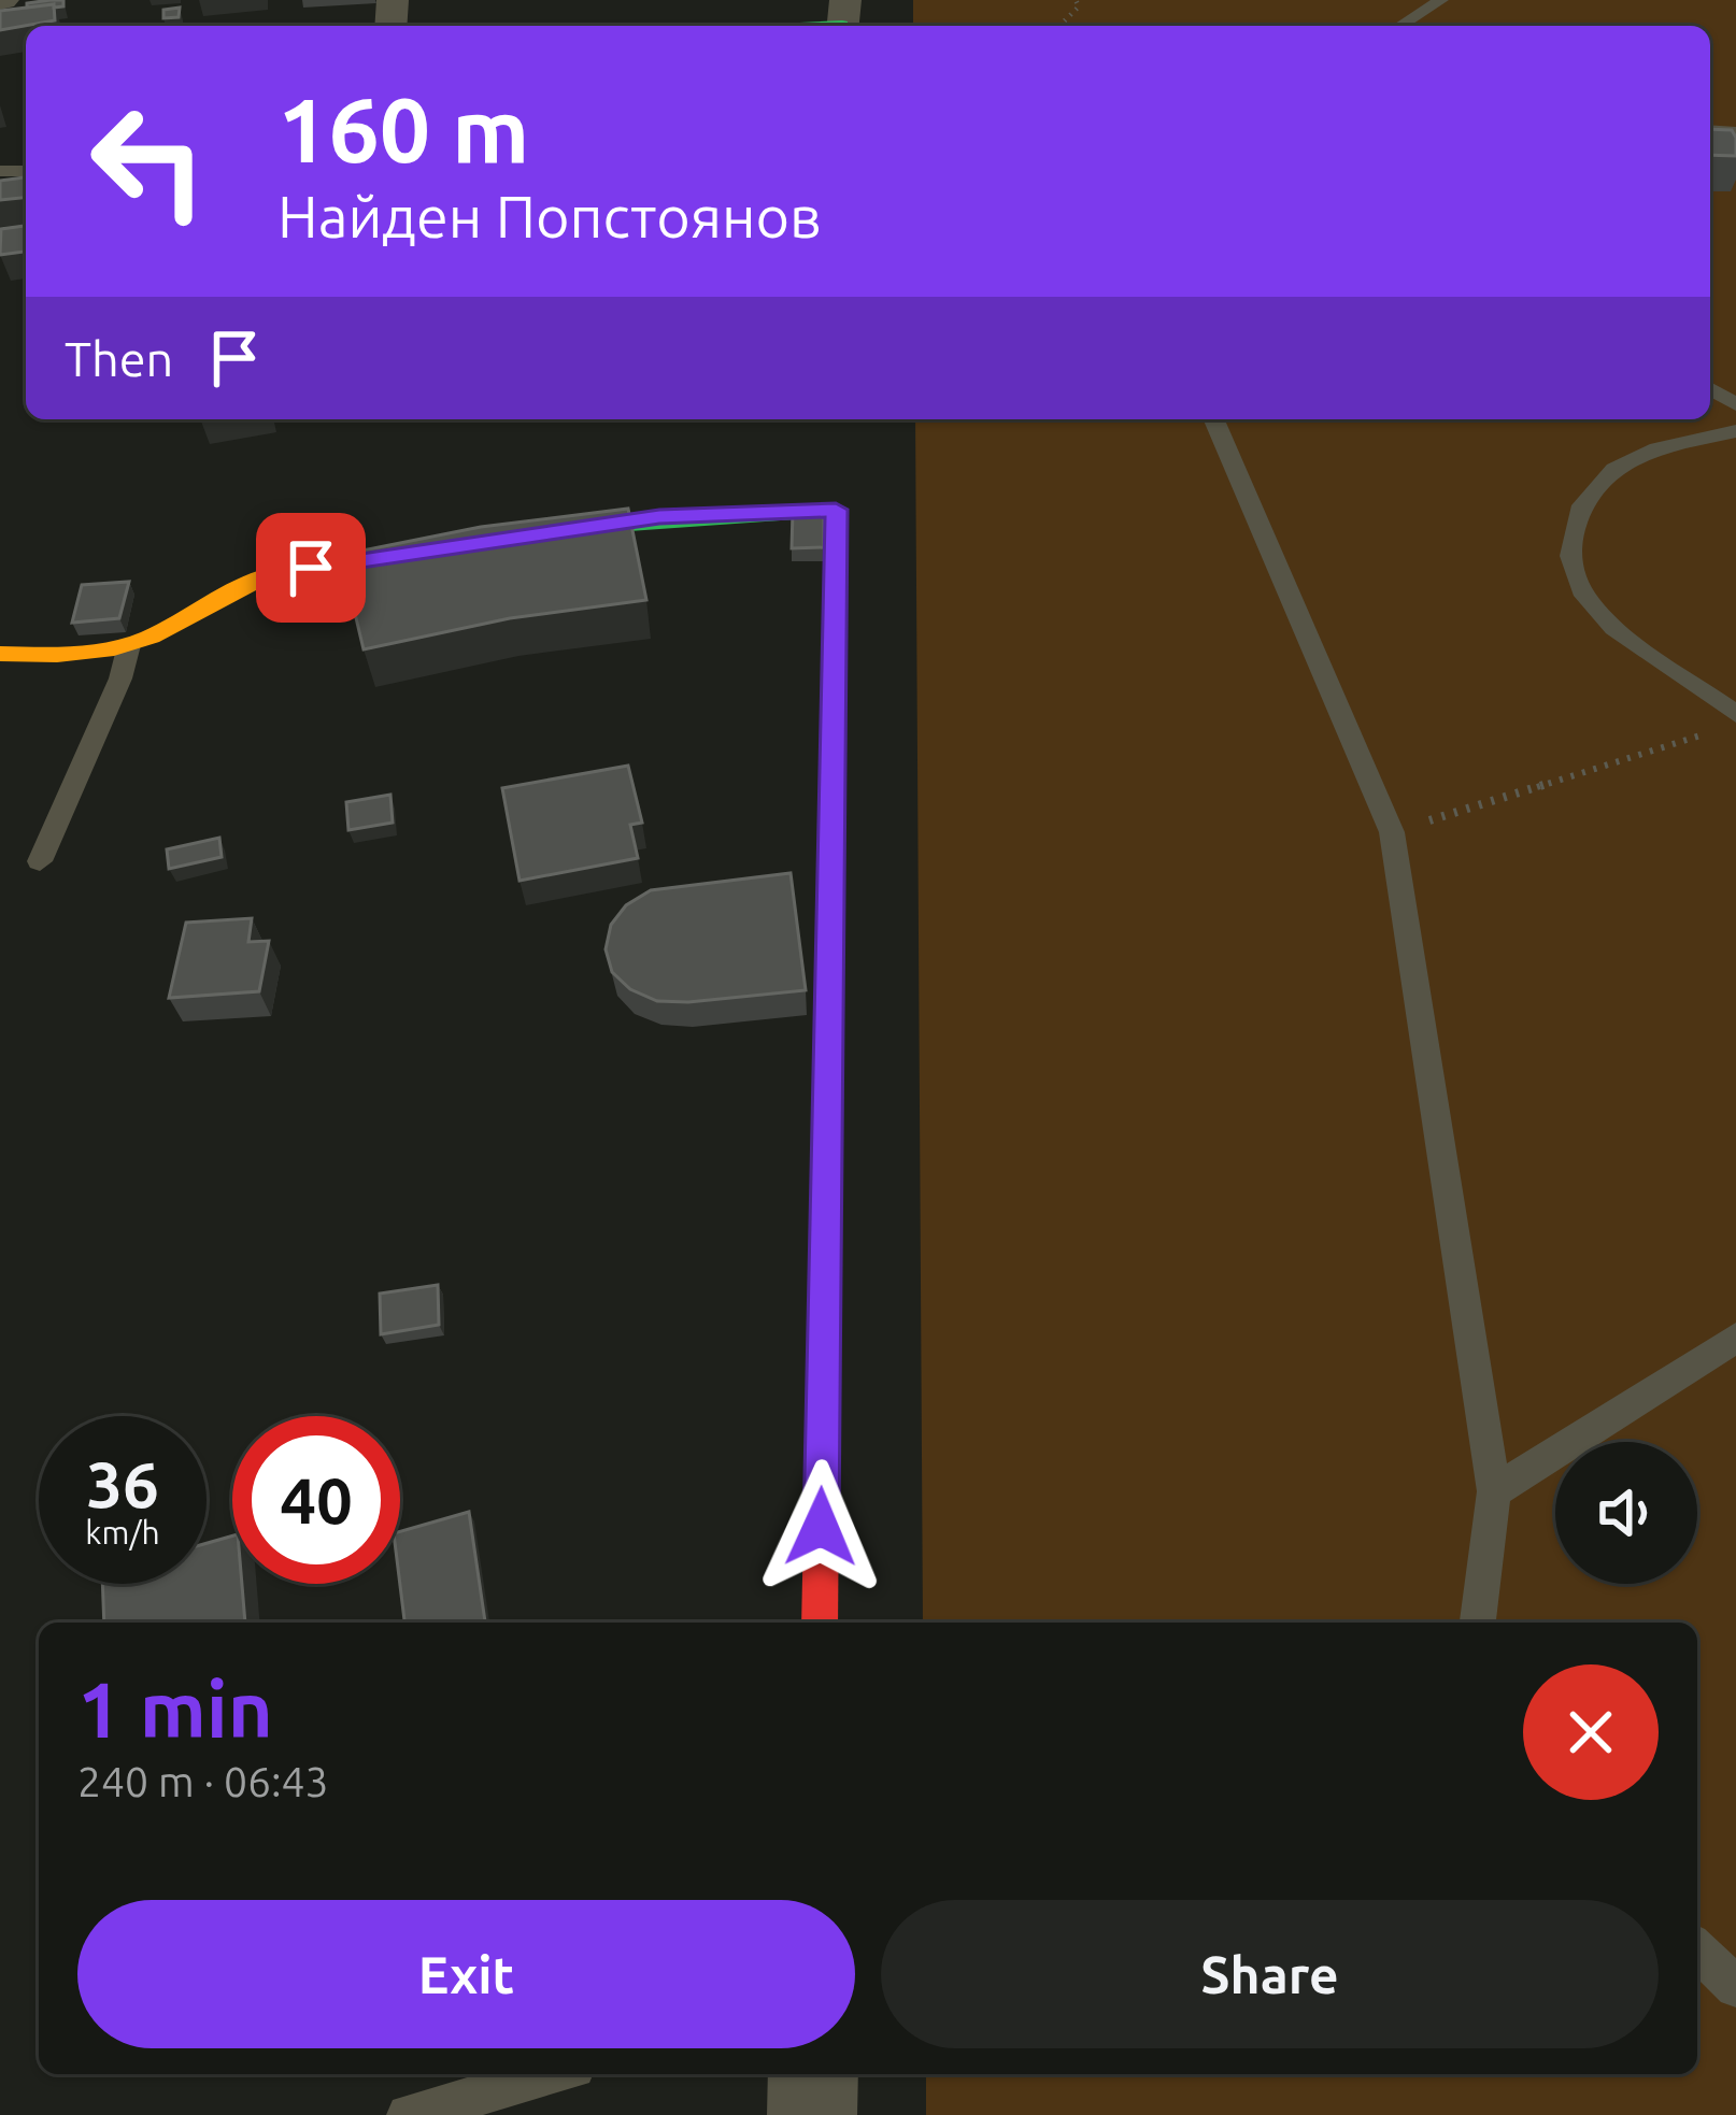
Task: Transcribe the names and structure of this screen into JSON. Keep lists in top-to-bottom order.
{
  "page": {
    "turn": ["160 m", "Найден Попстоянов"],
    "then": "Then",
    "speed": "36 km/h",
    "limit": "40",
    "heading": ["1 min", "240 m · 06:43"],
    "buttons": ["Exit", "Share"]
  }
}
